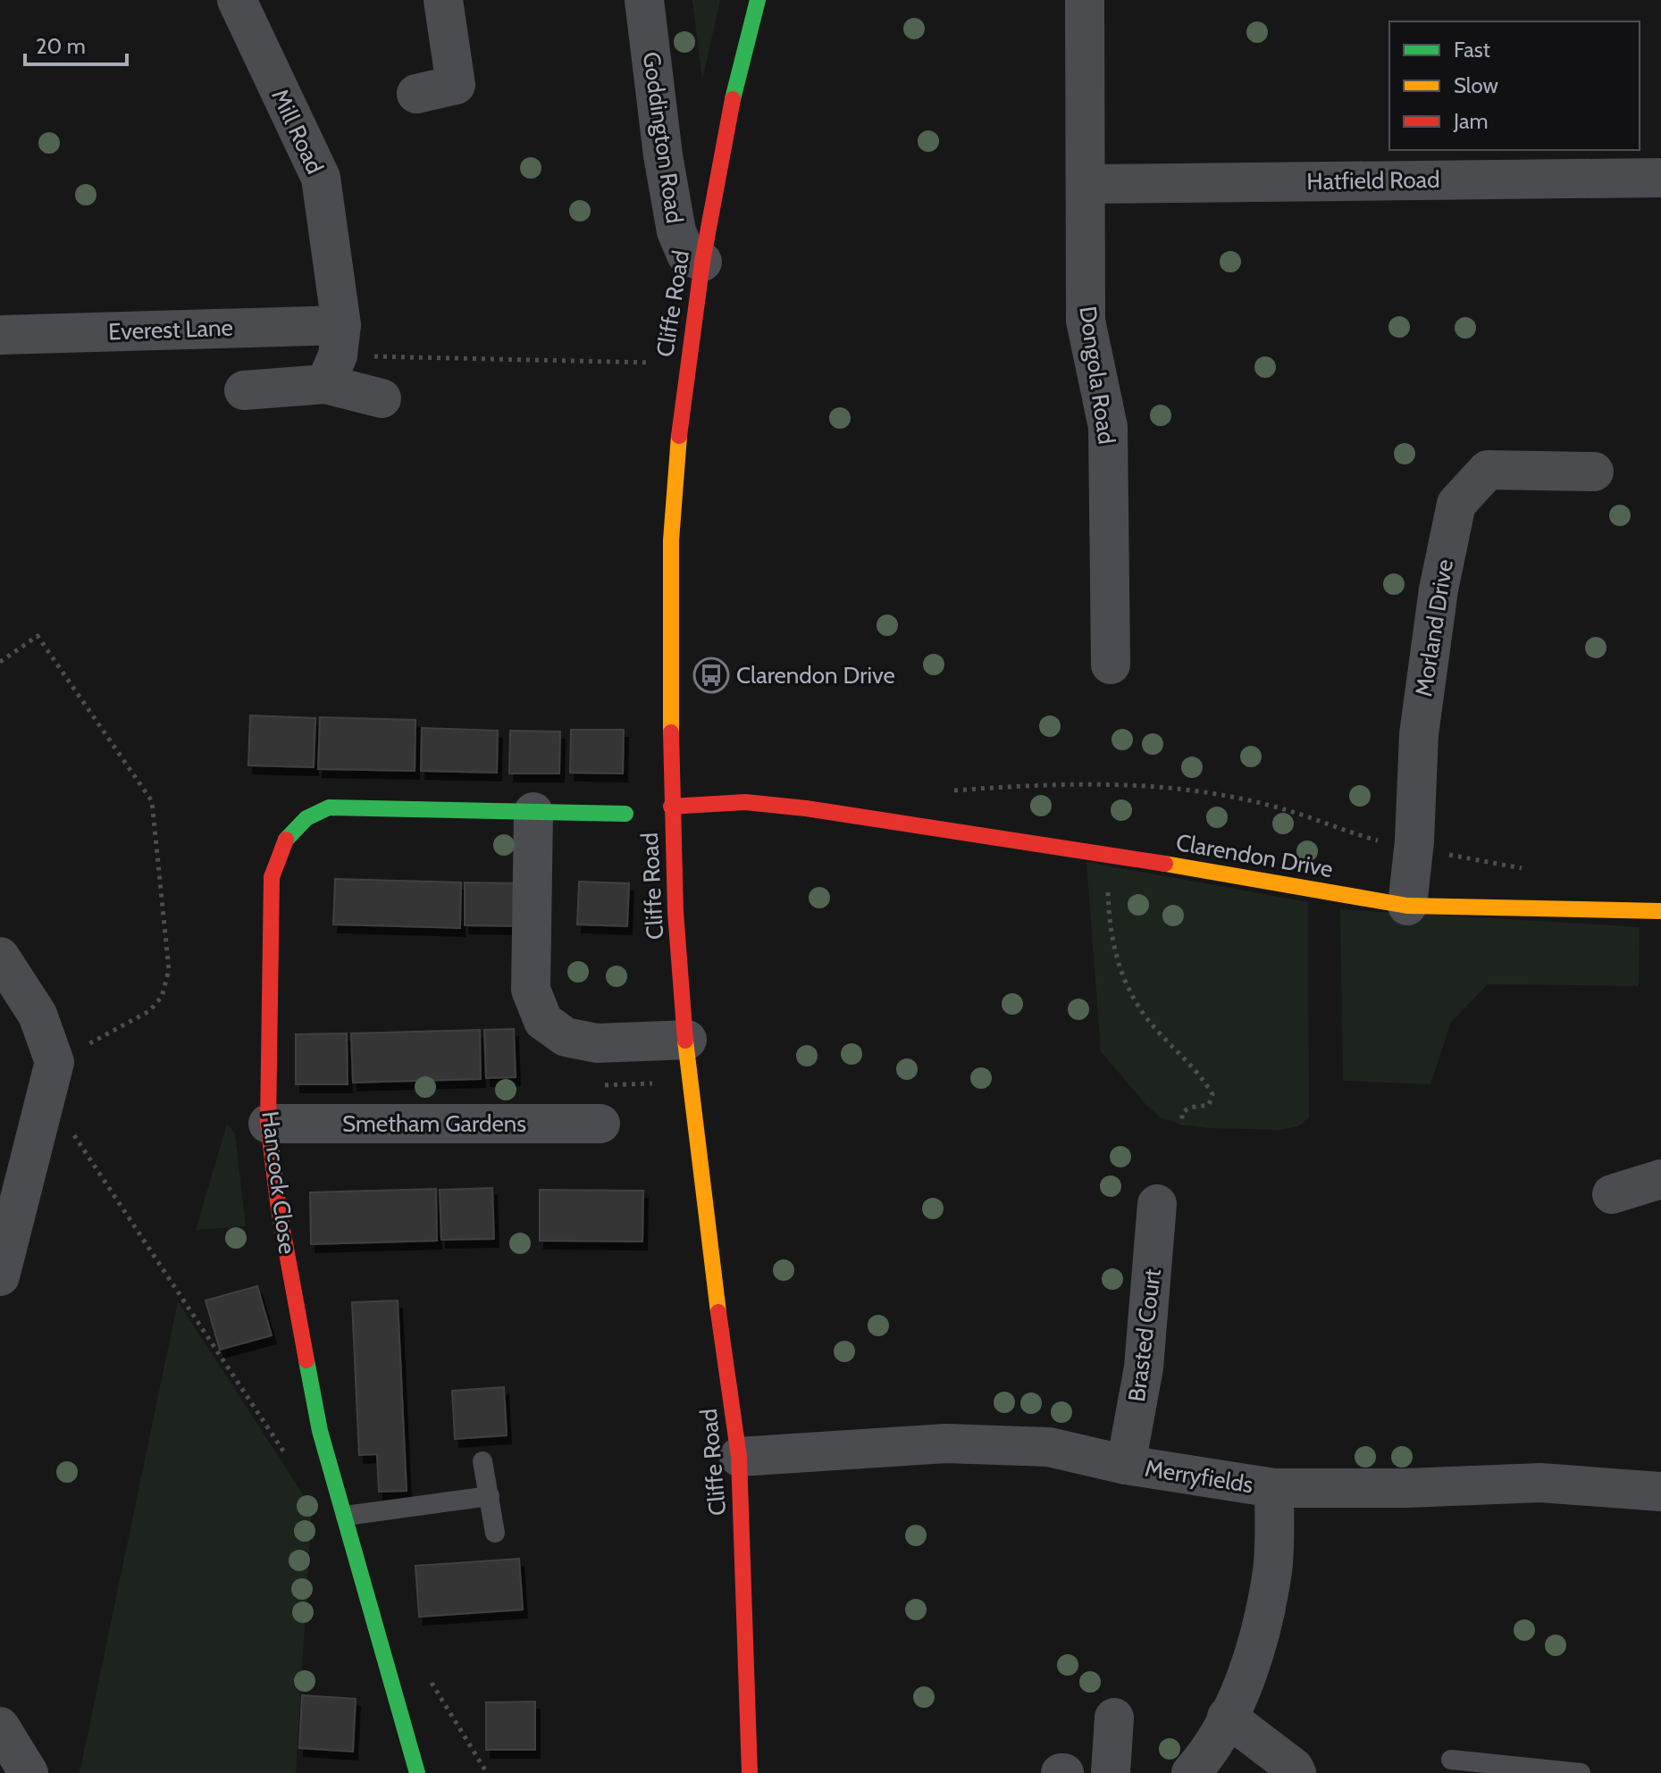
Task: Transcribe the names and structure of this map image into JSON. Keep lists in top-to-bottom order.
{
  "streets": {
    "street": [
      "Mill Road",
      "Goddington Road",
      "Hatfield Road",
      "Cliffe Road",
      "Everest Lane",
      "Dongola Road",
      "Morland Drive",
      "Clarendon Drive",
      "Smetham Gardens",
      "Hancock Close",
      "Brasted Court",
      "Merryfields"
    ]
  },
  "crossings": [
    ["Mill Road", "Everest Lane"],
    ["Goddington Road", "Cliffe Road"],
    ["Hatfield Road", "Dongola Road"],
    ["Cliffe Road", "Clarendon Drive"],
    ["Cliffe Road", "Merryfields"],
    ["Morland Drive", "Clarendon Drive"],
    ["Smetham Gardens", "Hancock Close"],
    ["Brasted Court", "Merryfields"]
  ],
  "places": {
    "bus stop": ["Clarendon Drive"]
  },
  "legend": ["Fast", "Slow", "Jam"],
  "scale_bar": "20 m"
}
